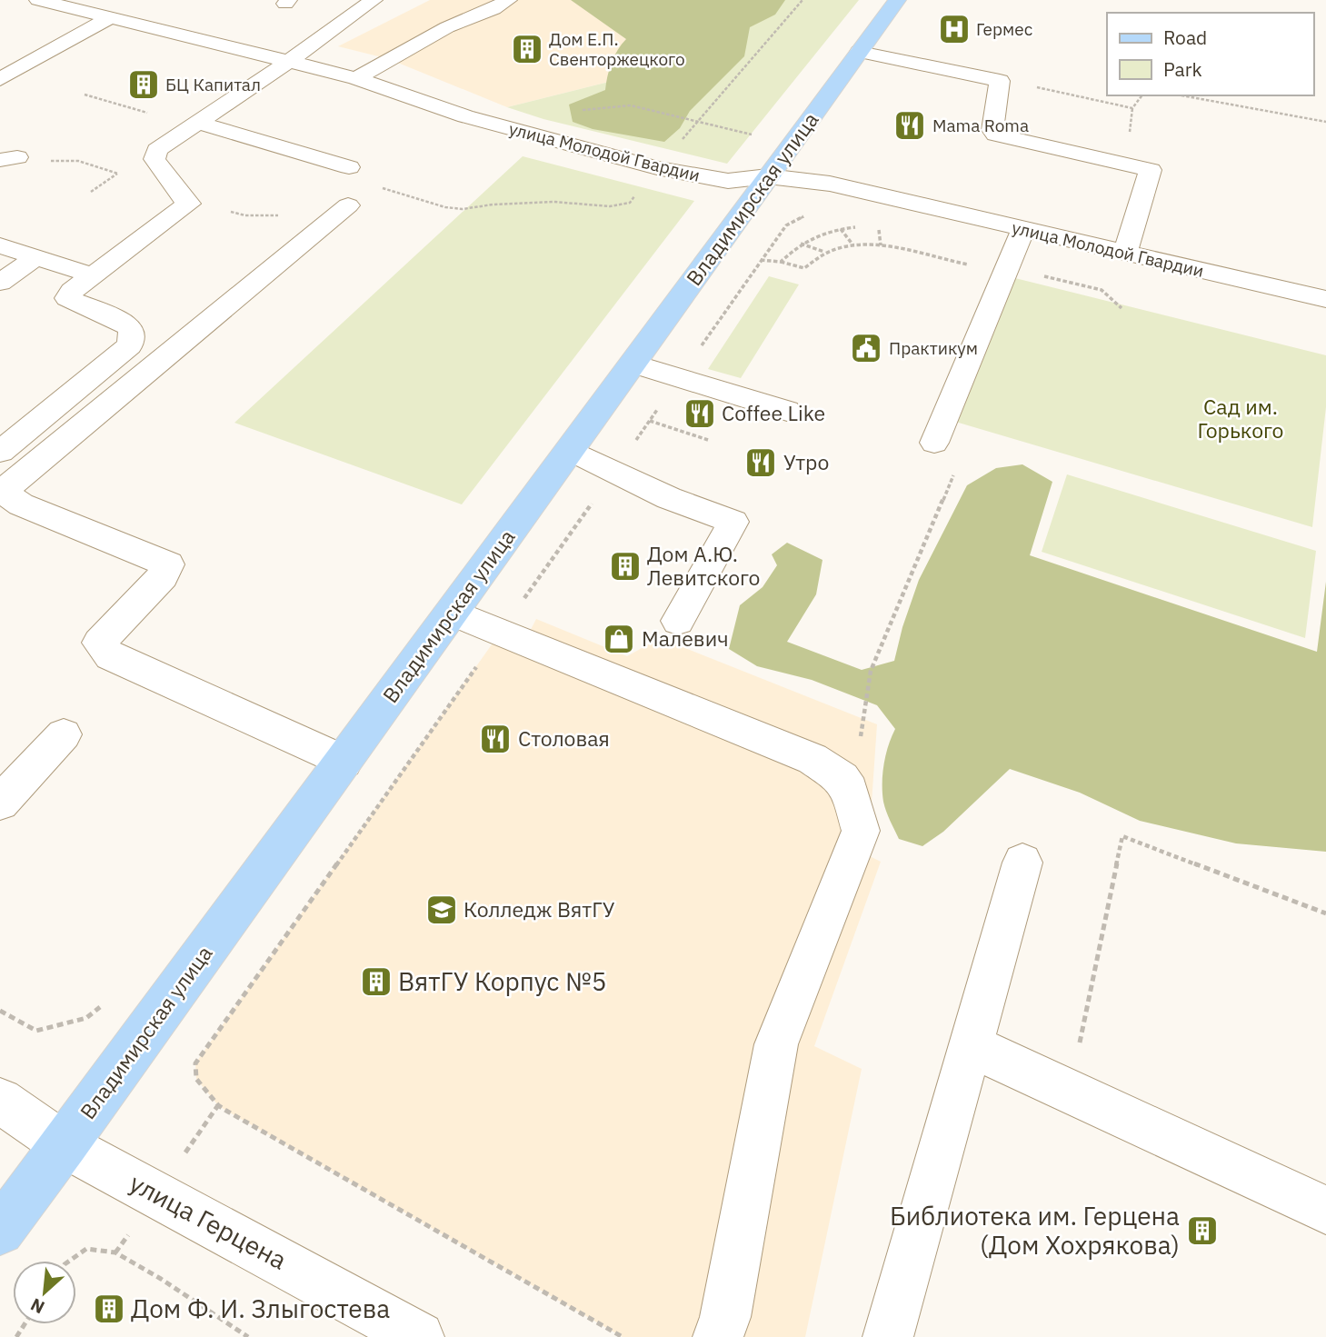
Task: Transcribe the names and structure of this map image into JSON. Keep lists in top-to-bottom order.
{
  "streets": {
    "main road": ["Владимирская улица"],
    "street": ["улица Молодой Гвардии", "улица Герцена"]
  },
  "crossings": [
    ["улица Молодой Гвардии", "Владимирская улица"],
    ["Владимирская улица", "улица Герцена"]
  ],
  "parks": ["Сад им. Горького"],
  "places": {
    "hospital": ["Гермес"],
    "building": [
      "Дом Е.П. Свенторжецкого",
      "БЦ Капитал",
      "Дом А.Ю. Левитского",
      "ВятГУ Корпус №5",
      "Библиотека им. Герцена (Дом Хохрякова)",
      "Дом Ф. И. Злыгостева"
    ],
    "restaurant": [
      "Mama Roma",
      "Coffee Like",
      "Утро",
      "Столовая"
    ],
    "public building": ["Практикум"],
    "shop": ["Малевич"],
    "school or university": ["Колледж ВятГУ"]
  },
  "legend": ["Road", "Park"],
  "north": "bottom left"
}
